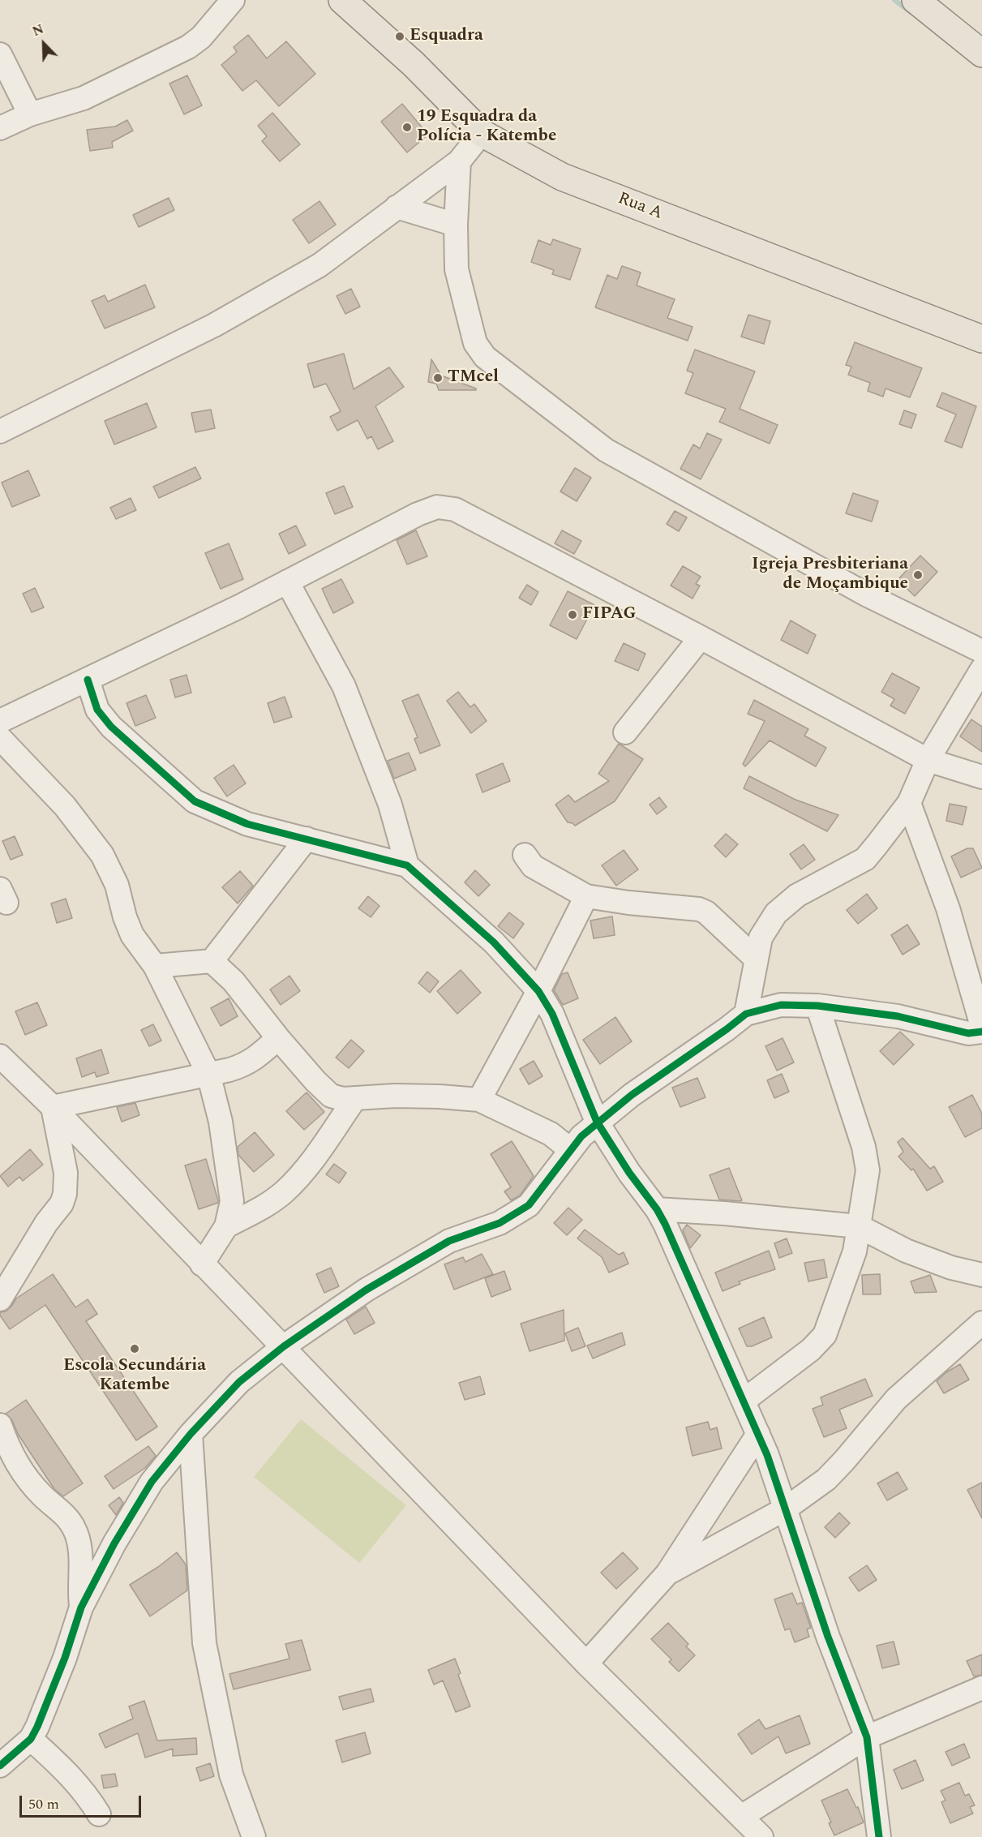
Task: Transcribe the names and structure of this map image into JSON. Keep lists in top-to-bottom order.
{
  "streets": {
    "main road": ["Rua A"]
  },
  "places": [
    "Esquadra",
    "19 Esquadra da Polícia - Katembe",
    "TMcel",
    "Igreja Presbiteriana de Moçambique",
    "FIPAG",
    "Escola Secundária Katembe"
  ],
  "scale_bar": "50 m",
  "north": "top left"
}
